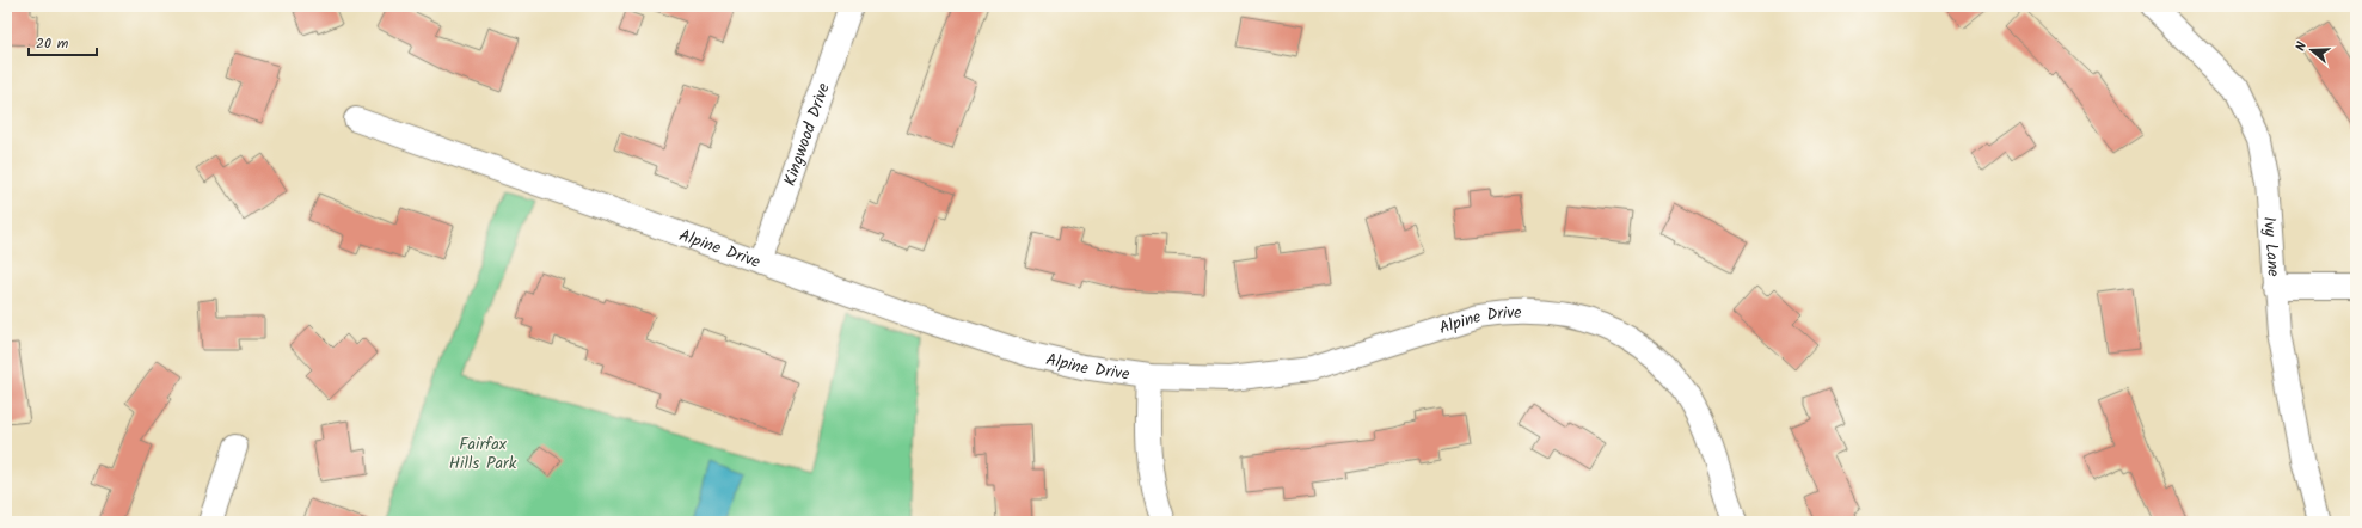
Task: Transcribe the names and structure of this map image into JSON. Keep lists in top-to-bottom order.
{
  "streets": {
    "street": ["Kingwood Drive", "Ivy Lane", "Alpine Drive"]
  },
  "crossings": [
    ["Kingwood Drive", "Alpine Drive"]
  ],
  "parks": ["Fairfax Hills Park"],
  "scale_bar": "20 m",
  "north": "left"
}
